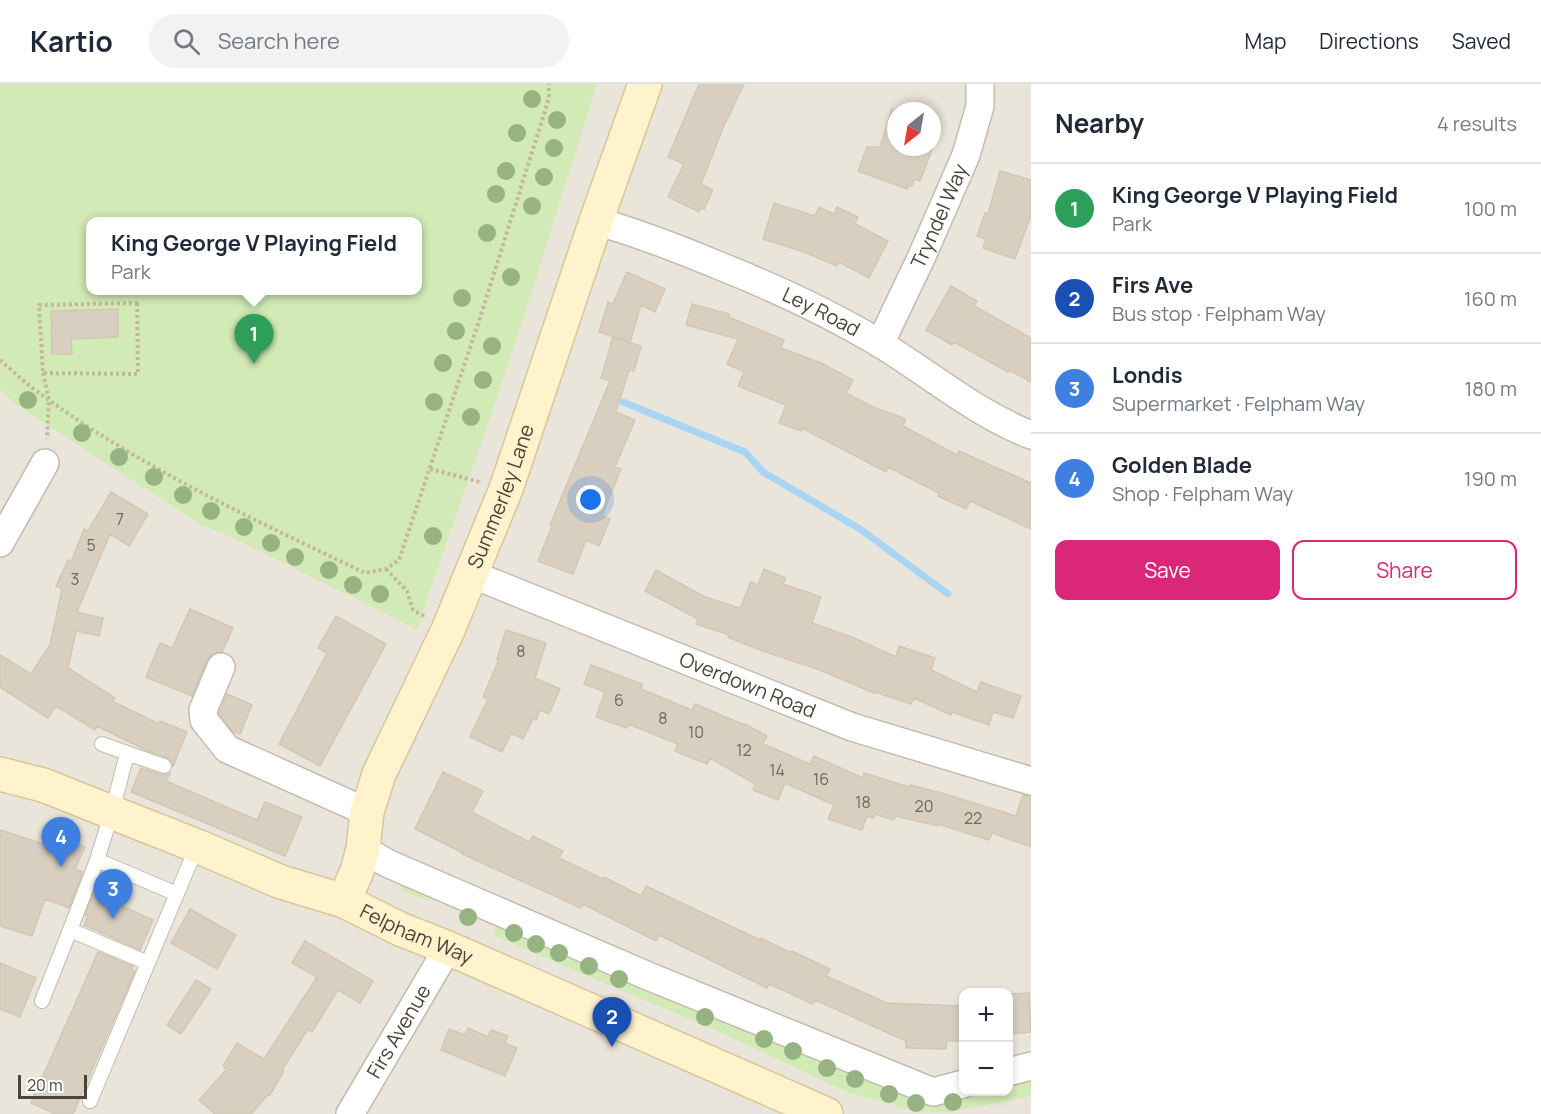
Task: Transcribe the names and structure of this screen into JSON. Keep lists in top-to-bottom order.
{
  "streets": {
    "main road": ["Summerley Lane", "Felpham Way"],
    "street": [
      "Tryndel Way",
      "Ley Road",
      "Overdown Road",
      "Firs Avenue"
    ]
  },
  "crossings": [
    ["Tryndel Way", "Ley Road"],
    ["Ley Road", "Summerley Lane"],
    ["Summerley Lane", "Overdown Road"],
    ["Summerley Lane", "Felpham Way"],
    ["Felpham Way", "Firs Avenue"]
  ],
  "house_numbers": [
    "7",
    "5",
    "3",
    "8",
    "6",
    "8",
    "10",
    "12",
    "14",
    "16",
    "18",
    "20",
    "22"
  ],
  "scale_bar": "20 m",
  "north": "bottom left",
  "page": {
    "header": "Kartio",
    "search": "Search here",
    "nav": ["Map", "Directions", "Saved"],
    "heading": ["Nearby", "4 results"],
    "list": [
      {
        "mark": "1",
        "name": "King George V Playing Field",
        "note": "Park",
        "value": "100 m"
      },
      {
        "mark": "2",
        "name": "Firs Ave",
        "note": "Bus stop · Felpham Way",
        "value": "160 m"
      },
      {
        "mark": "3",
        "name": "Londis",
        "note": "Supermarket · Felpham Way",
        "value": "180 m"
      },
      {
        "mark": "4",
        "name": "Golden Blade",
        "note": "Shop · Felpham Way",
        "value": "190 m"
      }
    ],
    "popup": ["King George V Playing Field", "Park"],
    "pins": [
      "1",
      "4",
      "3",
      "2"
    ],
    "buttons": ["Save", "Share"],
    "map_buttons": ["+", "−"],
    "scale": "20 m"
  }
}
